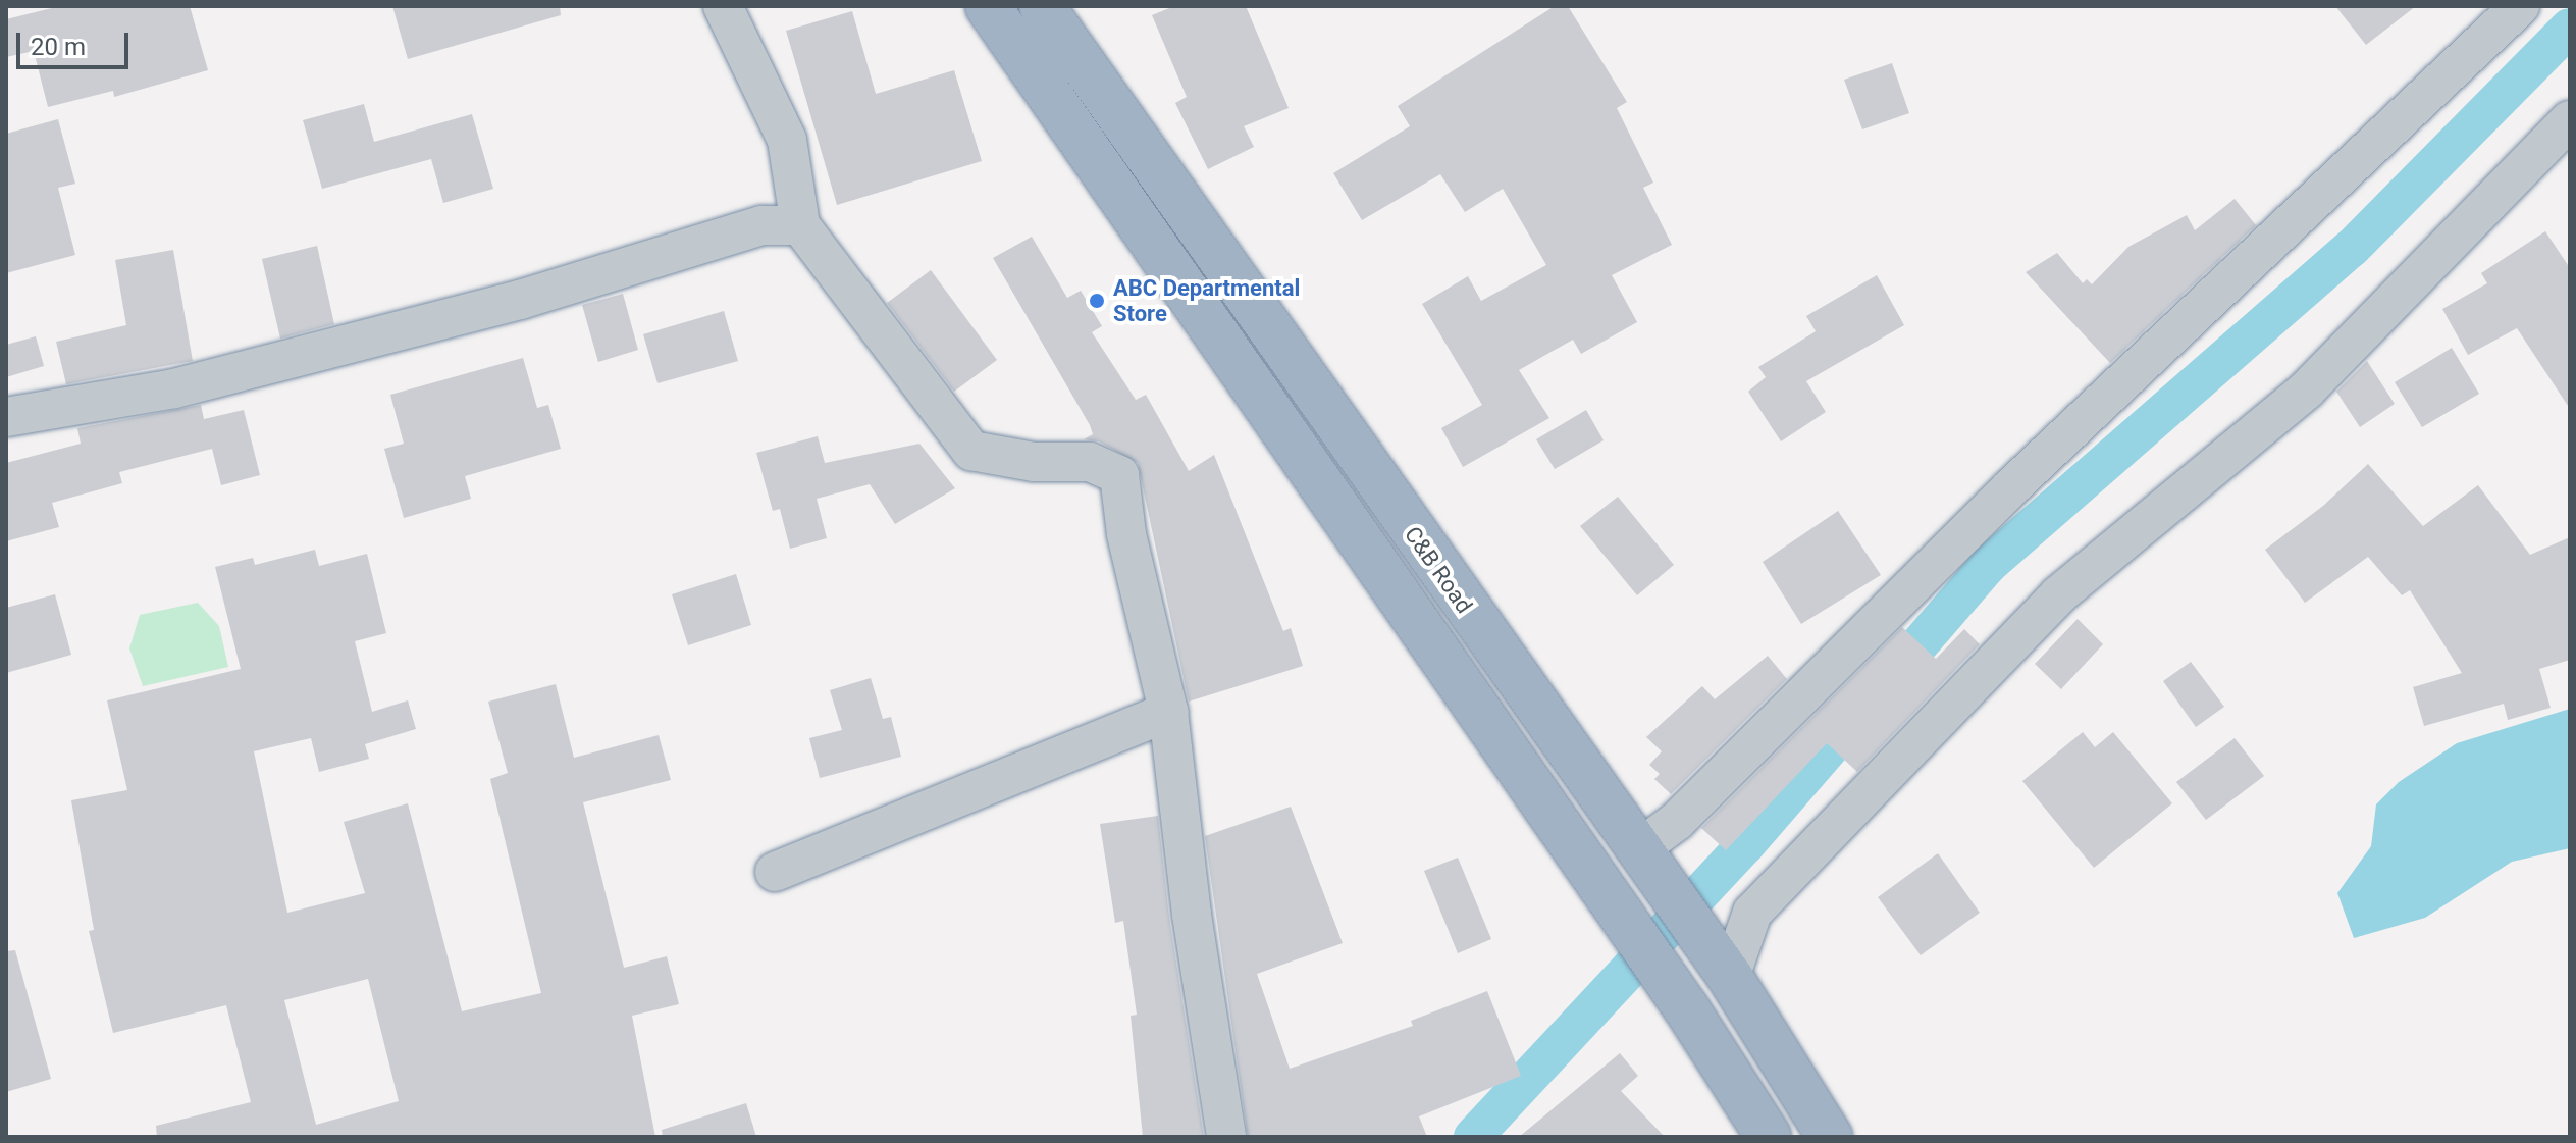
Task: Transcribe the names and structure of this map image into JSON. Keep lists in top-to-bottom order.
{
  "streets": {
    "highway": ["C&B Road"]
  },
  "places": ["ABC Departmental Store"],
  "scale_bar": "20 m"
}
